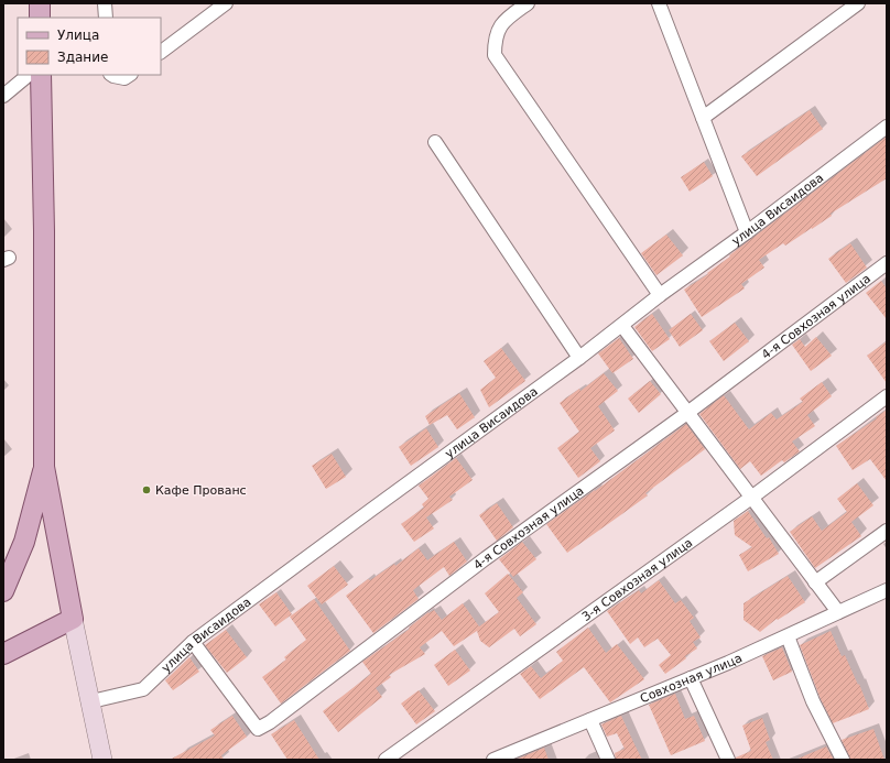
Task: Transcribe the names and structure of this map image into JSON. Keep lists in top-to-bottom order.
{
  "streets": {
    "street": [
      "улица Висаидова",
      "4-я Совхозная улица",
      "3-я Совхозная улица",
      "Совхозная улица"
    ]
  },
  "crossings": [
    ["улица Висаидова", "4-я Совхозная улица"]
  ],
  "places": ["Кафе Прованс"],
  "legend": ["Улица", "Здание"]
}
